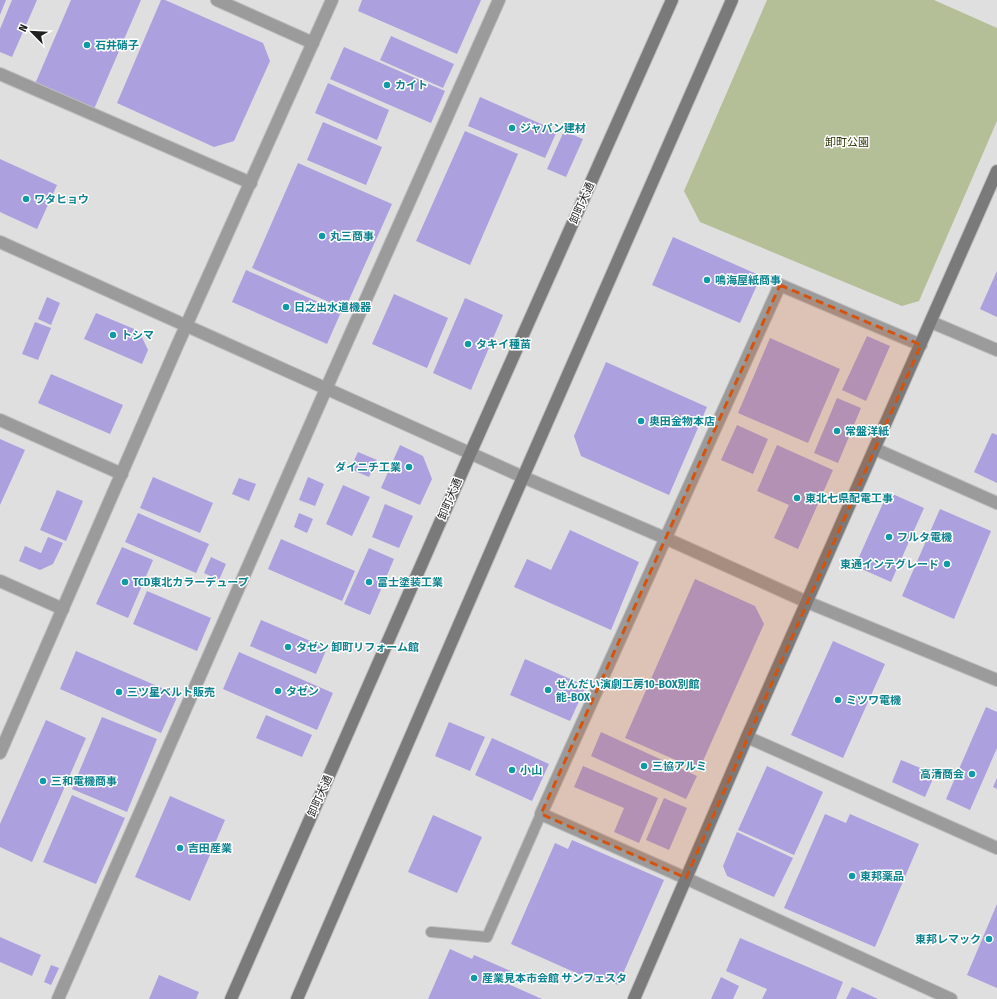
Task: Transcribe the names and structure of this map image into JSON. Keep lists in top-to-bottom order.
{
  "streets": {
    "street": ["卸町大通"]
  },
  "parks": ["卸町公園"],
  "places": [
    "石井硝子",
    "カイト",
    "ジャパン建材",
    "ワタヒョウ",
    "丸三商事",
    "鳴海屋紙商事",
    "日之出水道機器",
    "トシマ",
    "タキイ種苗",
    "奥田金物本店",
    "常盤洋紙",
    "ダイニチ工業",
    "東北七県配電工事",
    "フルタ電機",
    "東通インテグレード",
    "TCD東北カラーデュープ",
    "富士塗装工業",
    "タゼン 卸町リフォーム館",
    "せんだい演劇工房10-BOX別館 能-BOX",
    "タゼン",
    "三ツ星ベルト販売",
    "ミツワ電機",
    "三協アルミ",
    "小山",
    "高清商会",
    "三和電機商事",
    "吉田産業",
    "東邦薬品",
    "東邦レマック",
    "産業見本市会館 サンフェスタ"
  ],
  "north": "top left"
}
